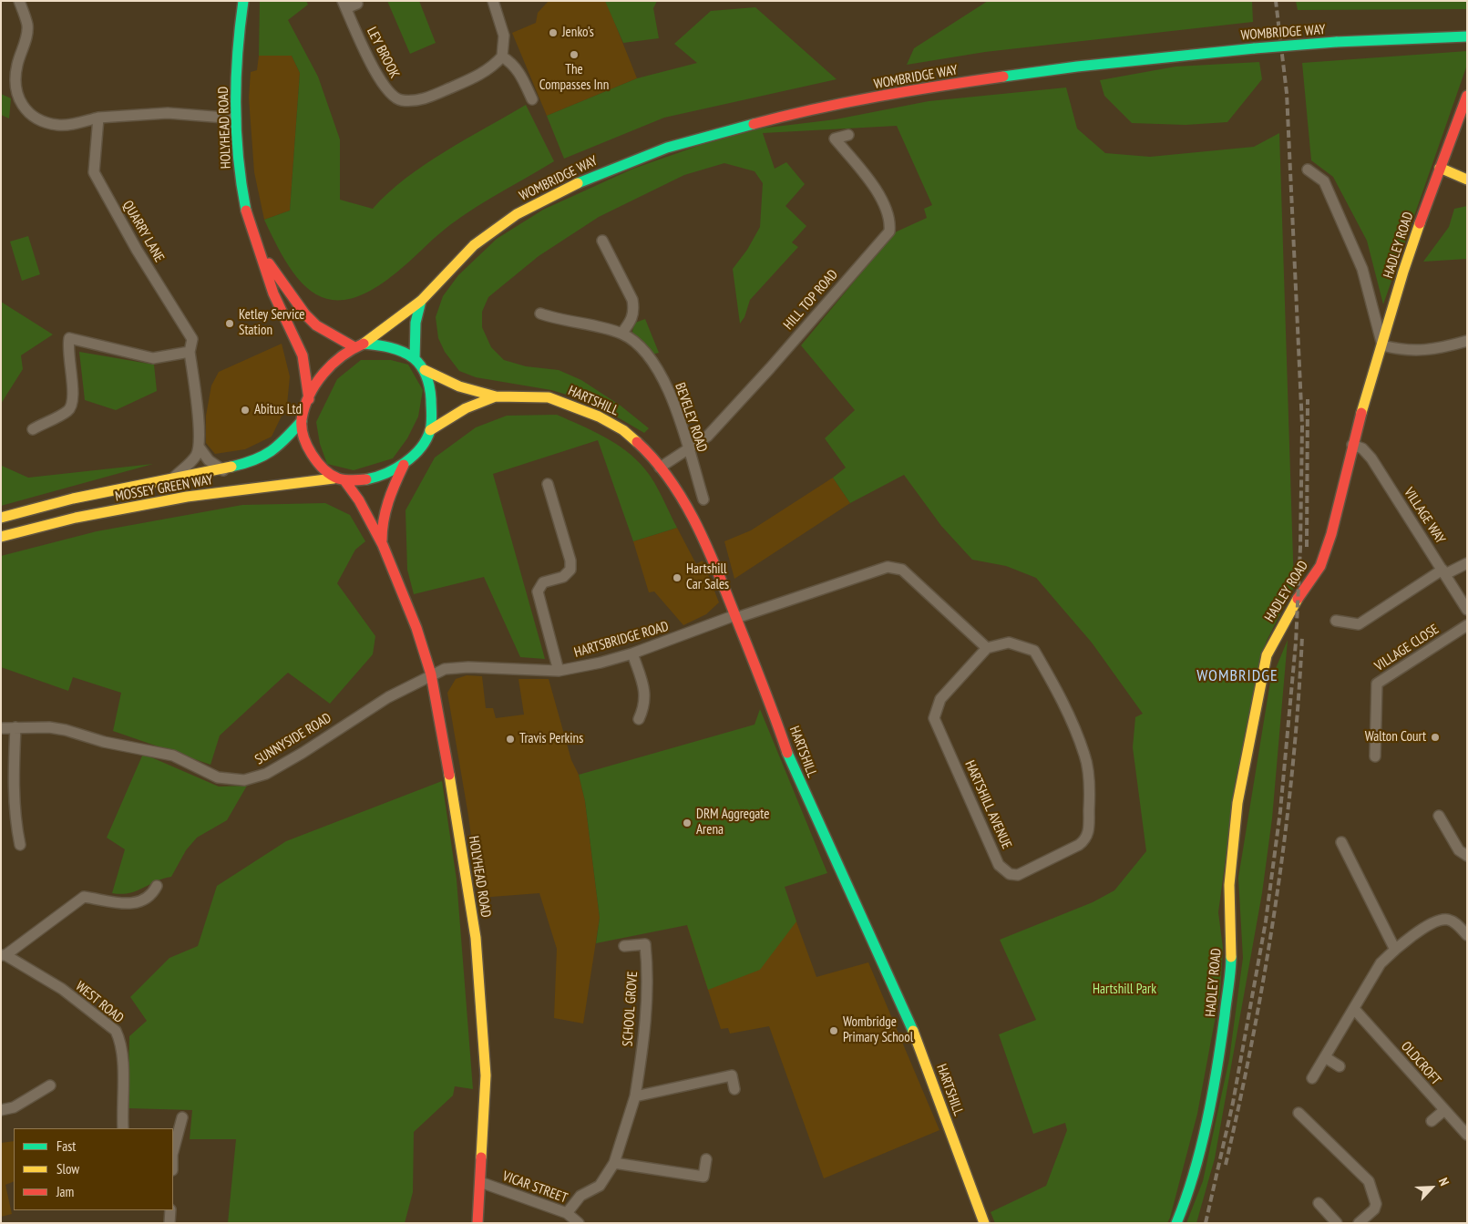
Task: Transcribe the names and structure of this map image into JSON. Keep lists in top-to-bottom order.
{
  "streets": {
    "street": [
      "WOMBRIDGE WAY",
      "LEY BROOK",
      "HOLYHEAD ROAD",
      "QUARRY LANE",
      "HADLEY ROAD",
      "HILL TOP ROAD",
      "HARTSHILL",
      "BEVELEY ROAD",
      "MOSSEY GREEN WAY",
      "VILLAGE WAY",
      "HARTSBRIDGE ROAD",
      "VILLAGE CLOSE",
      "SUNNYSIDE ROAD",
      "HARTSHILL AVENUE",
      "WEST ROAD",
      "SCHOOL GROVE",
      "OLDCROFT",
      "VICAR STREET"
    ]
  },
  "crossings": [
    ["WOMBRIDGE WAY", "HOLYHEAD ROAD"],
    ["WOMBRIDGE WAY", "HARTSHILL"],
    ["WOMBRIDGE WAY", "MOSSEY GREEN WAY"],
    ["HOLYHEAD ROAD", "HARTSHILL"],
    ["HOLYHEAD ROAD", "MOSSEY GREEN WAY"],
    ["HOLYHEAD ROAD", "HARTSBRIDGE ROAD"],
    ["HOLYHEAD ROAD", "SUNNYSIDE ROAD"],
    ["HOLYHEAD ROAD", "VICAR STREET"],
    ["HADLEY ROAD", "VILLAGE WAY"],
    ["HILL TOP ROAD", "HARTSHILL"],
    ["HILL TOP ROAD", "BEVELEY ROAD"],
    ["HARTSHILL", "MOSSEY GREEN WAY"],
    ["HARTSHILL", "HARTSBRIDGE ROAD"],
    ["HARTSBRIDGE ROAD", "SUNNYSIDE ROAD"],
    ["SCHOOL GROVE", "VICAR STREET"]
  ],
  "districts": ["WOMBRIDGE"],
  "parks": ["Hartshill Park"],
  "places": [
    "Jenko's",
    "The Compasses Inn",
    "Ketley Service Station",
    "Abitus Ltd",
    "Hartshill Car Sales",
    "Walton Court",
    "Travis Perkins",
    "DRM Aggregate Arena",
    "Wombridge Primary School"
  ],
  "legend": ["Fast", "Slow", "Jam"],
  "north": "top right"
}
